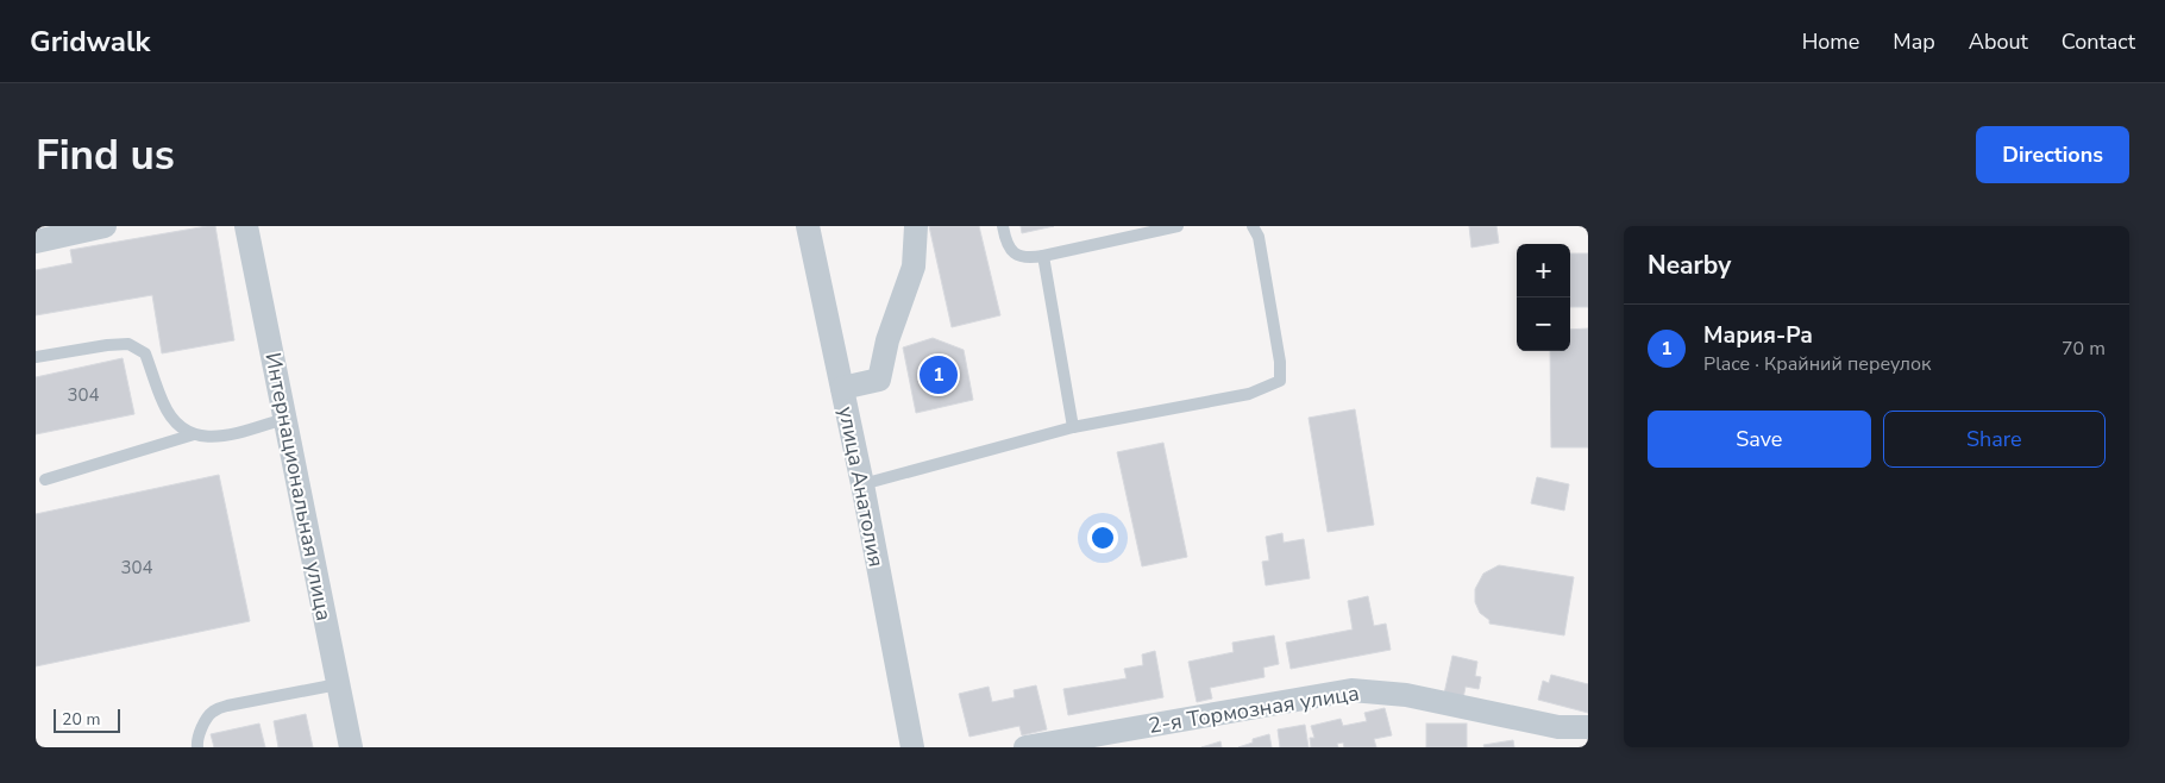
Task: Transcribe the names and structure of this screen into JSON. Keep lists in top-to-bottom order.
{
  "streets": {
    "street": ["Интернациональная улица", "улица Анатолия", "2-я Тормозная улица"]
  },
  "house_numbers": ["304", "304"],
  "scale_bar": "20 m",
  "page": {
    "header": "Gridwalk",
    "nav": [
      "Home",
      "Map",
      "About",
      "Contact"
    ],
    "buttons": [
      "Directions",
      ["Save", "Share"]
    ],
    "title": "Find us",
    "heading": "Nearby",
    "map_buttons": ["+", "−"],
    "list": [
      {
        "mark": "1",
        "name": "Мария-Ра",
        "note": "Place · Крайний переулок",
        "value": "70 m"
      }
    ],
    "pins": "1",
    "scale": "20 m"
  }
}
